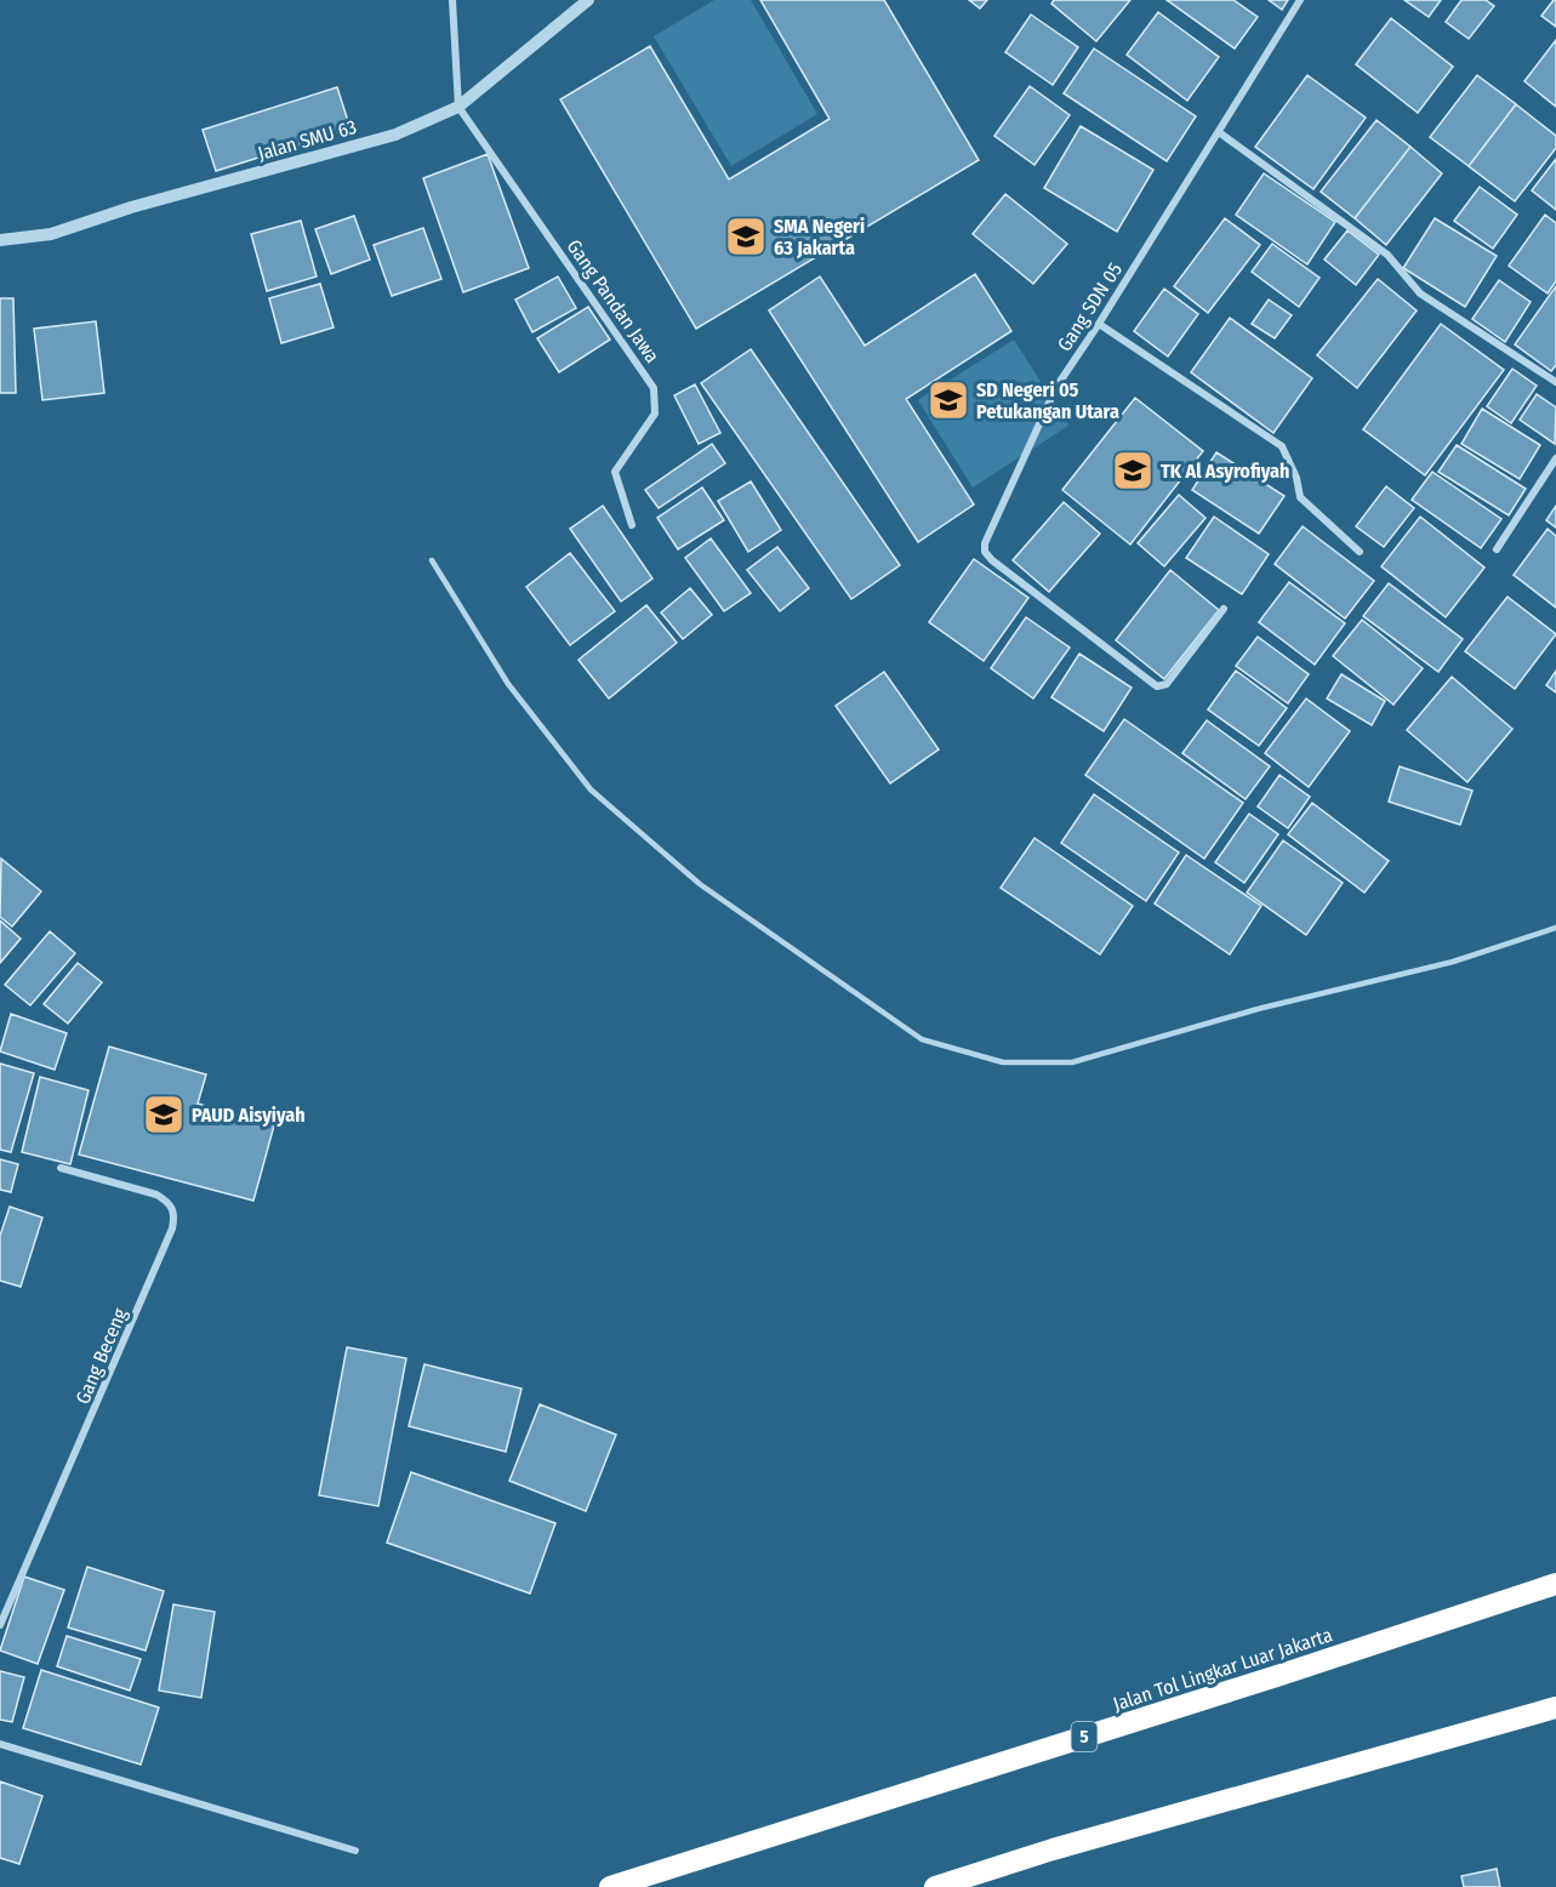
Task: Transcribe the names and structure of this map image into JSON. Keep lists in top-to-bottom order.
{
  "streets": {
    "highway": ["Jalan Tol Lingkar Luar Jakarta", "5"],
    "street": [
      "Jalan SMU 63",
      "Gang Pandan Jawa",
      "Gang SDN 05",
      "Gang Beceng"
    ]
  },
  "crossings": [
    ["Jalan SMU 63", "Gang Pandan Jawa"]
  ],
  "places": {
    "school or university": [
      "SMA Negeri 63 Jakarta",
      "SD Negeri 05 Petukangan Utara",
      "TK Al Asyrofiyah",
      "PAUD Aisyiyah"
    ]
  }
}
